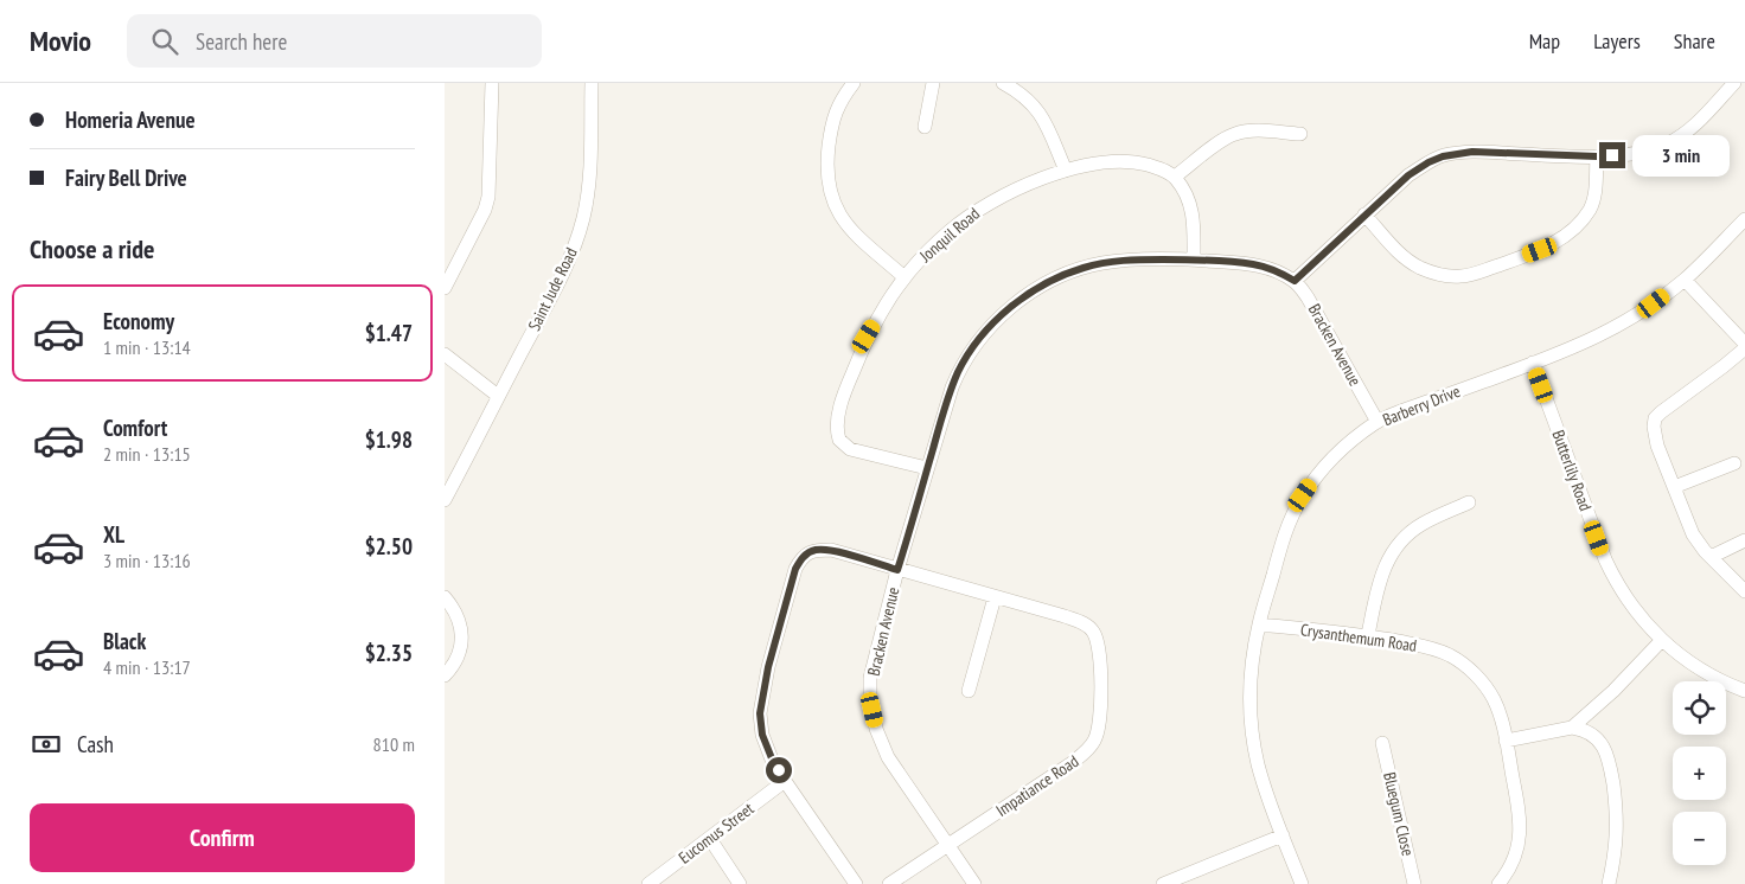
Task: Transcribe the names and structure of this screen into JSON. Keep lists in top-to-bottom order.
{
  "streets": {
    "street": [
      "Jonquil Road",
      "Saint Jude Road",
      "Bracken Avenue",
      "Barberry Drive",
      "Butterlily Road",
      "Crysanthemum Road",
      "Impatiance Road",
      "Bluegum Close",
      "Eucomus Street"
    ]
  },
  "crossings": [
    ["Jonquil Road", "Bracken Avenue"],
    ["Bracken Avenue", "Barberry Drive"],
    ["Bracken Avenue", "Impatiance Road"],
    ["Barberry Drive", "Butterlily Road"],
    ["Barberry Drive", "Crysanthemum Road"],
    ["Impatiance Road", "Eucomus Street"]
  ],
  "page": {
    "header": "Movio",
    "search": "Search here",
    "nav": ["Map", "Layers", "Share"],
    "banner": ["Homeria Avenue", "Fairy Bell Drive"],
    "bubble": "3 min",
    "heading": "Choose a ride",
    "list": [
      {
        "name": "Economy",
        "note": "1 min · 13:14",
        "value": "$1.47"
      },
      {
        "name": "Comfort",
        "note": "2 min · 13:15",
        "value": "$1.98"
      },
      {
        "name": "XL",
        "note": "3 min · 13:16",
        "value": "$2.50"
      },
      {
        "name": "Black",
        "note": "4 min · 13:17",
        "value": "$2.35"
      }
    ],
    "map_buttons": ["+", "−"],
    "pay": ["Cash", "810 m"],
    "buttons": "Confirm"
  }
}
